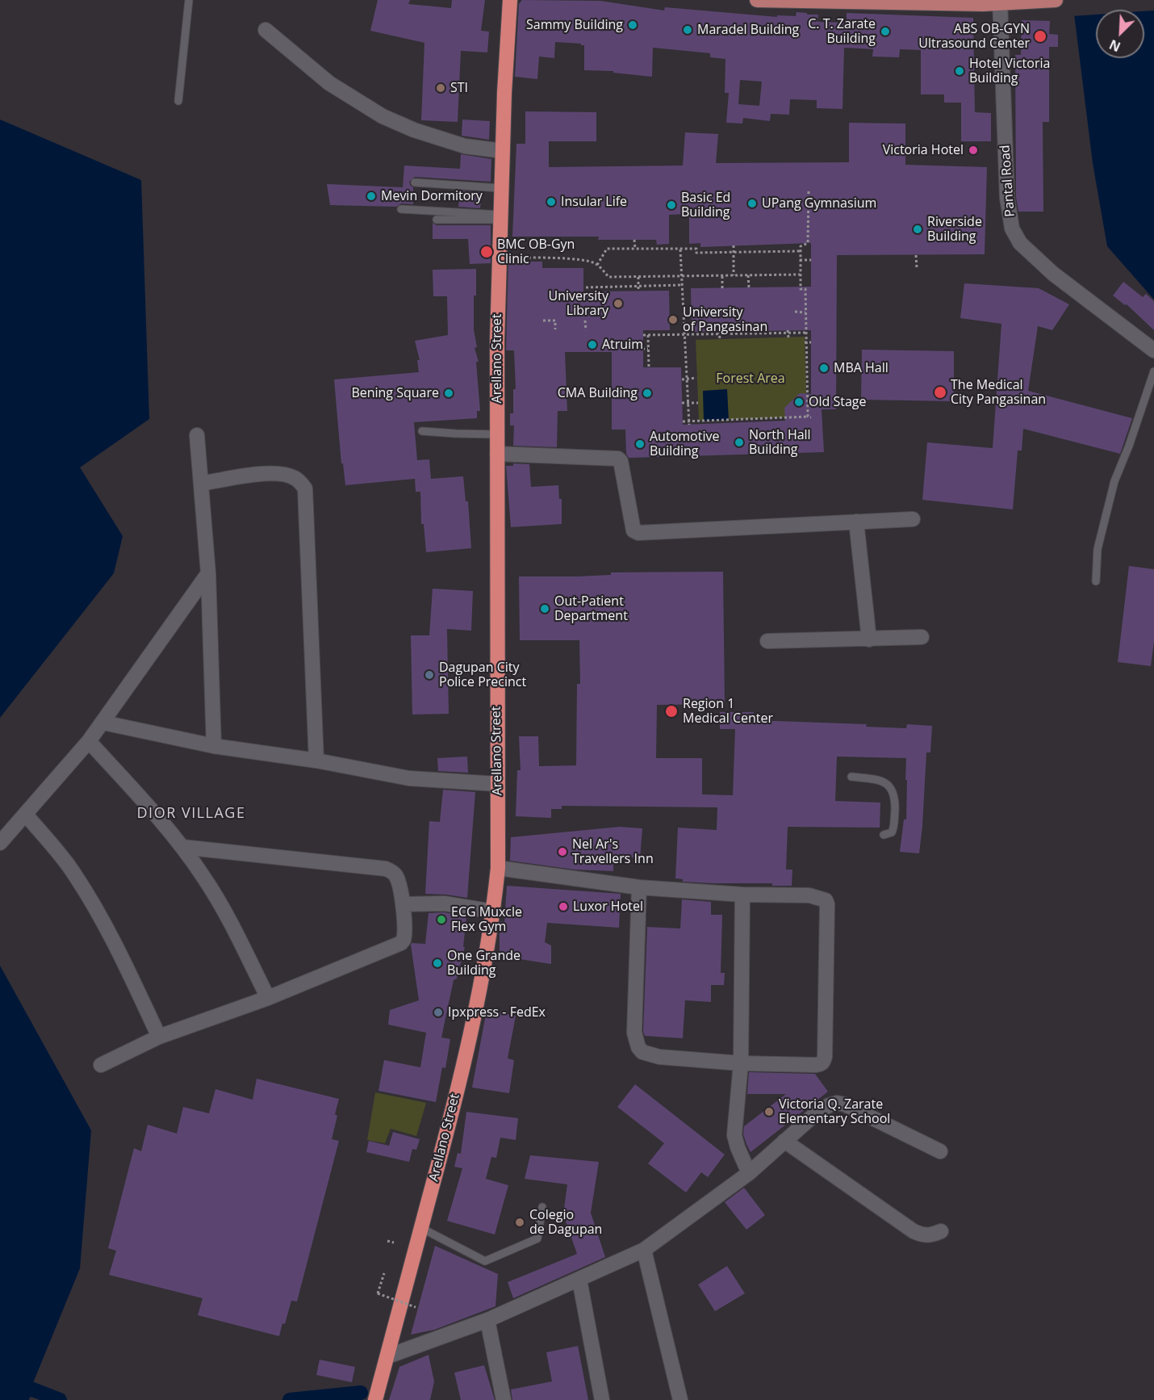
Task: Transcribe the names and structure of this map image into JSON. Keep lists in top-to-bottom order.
{
  "streets": {
    "highway": ["Arellano Street"],
    "street": ["Pantal Road"]
  },
  "districts": ["DIOR VILLAGE"],
  "parks": ["Forest Area"],
  "places": [
    "Sammy Building",
    "Maradel Building",
    "C. T. Zarate Building",
    "ABS OB-GYN Ultrasound Center",
    "Hotel Victoria Building",
    "STI",
    "Victoria Hotel",
    "Mevin Dormitory",
    "Insular Life",
    "UPang Gymnasium",
    "Basic Ed Building",
    "Riverside Building",
    "BMC OB-Gyn Clinic",
    "University Library",
    "University of Pangasinan",
    "Atruim",
    "MBA Hall",
    "The Medical City Pangasinan",
    "Bening Square",
    "CMA Building",
    "Old Stage",
    "North Hall Building",
    "Automotive Building",
    "Out-Patient Department",
    "Dagupan City Police Precinct",
    "Region 1 Medical Center",
    "Nel Ar's Travellers Inn",
    "Luxor Hotel",
    "ECG Muxcle Flex Gym",
    "One Grande Building",
    "Ipxpress - FedEx",
    "Victoria Q. Zarate Elementary School",
    "Colegio de Dagupan"
  ],
  "north": "bottom left"
}
